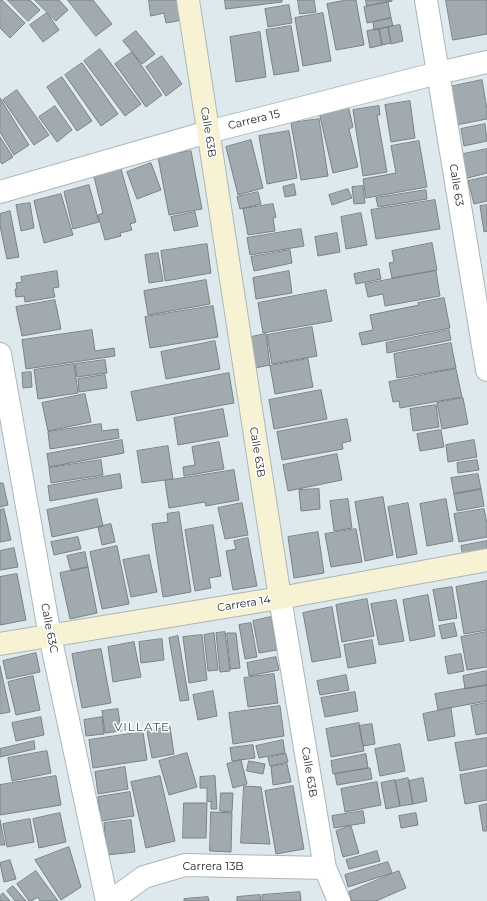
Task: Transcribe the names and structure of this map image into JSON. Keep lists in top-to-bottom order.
{
  "streets": {
    "street": [
      "Carrera 15",
      "Calle 63B",
      "Calle 63",
      "Carrera 14",
      "Calle 63C",
      "Carrera 13B"
    ]
  },
  "crossings": [
    ["Carrera 15", "Calle 63B"],
    ["Carrera 15", "Calle 63"],
    ["Calle 63B", "Carrera 14"],
    ["Calle 63B", "Carrera 13B"],
    ["Carrera 14", "Calle 63C"]
  ],
  "districts": ["VILLATE"]
}
